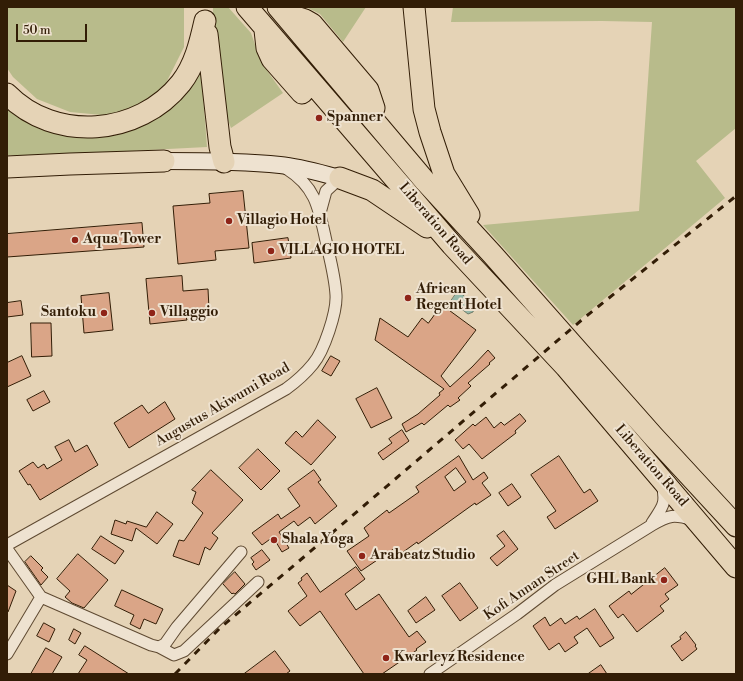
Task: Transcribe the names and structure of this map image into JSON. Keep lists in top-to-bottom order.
{
  "streets": {
    "highway": ["Liberation Road"],
    "street": ["Augustus Akiwumi Road", "Kofi Annan Street"]
  },
  "crossings": [
    ["Liberation Road", "Kofi Annan Street"]
  ],
  "places": [
    "Spanner",
    "Villagio Hotel",
    "Aqua Tower",
    "VILLAGIO HOTEL",
    "African Regent Hotel",
    "Santoku",
    "Villaggio",
    "Shala Yoga",
    "Arabeatz Studio",
    "GHL Bank",
    "Kwarleyz Residence"
  ],
  "scale_bar": "50 m"
}
